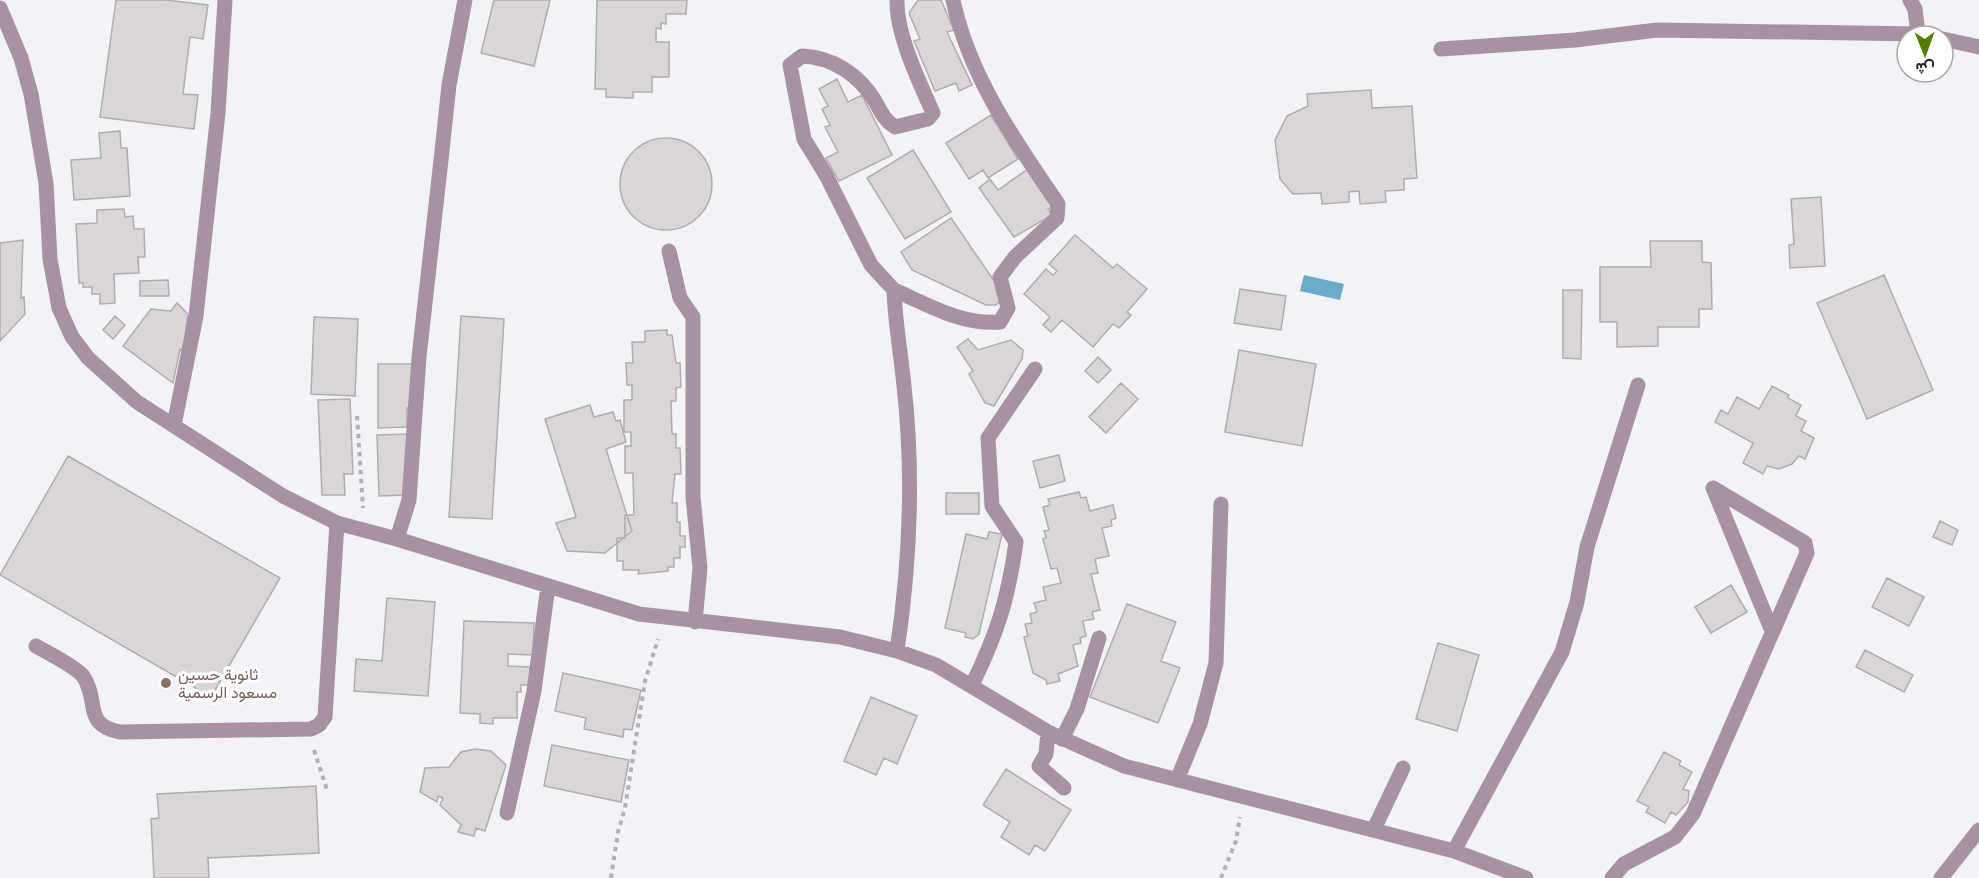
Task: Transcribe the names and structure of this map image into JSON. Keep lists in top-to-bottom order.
{
  "places": ["ثانوية حسين مسعود الرسمية"],
  "north": "bottom"
}
